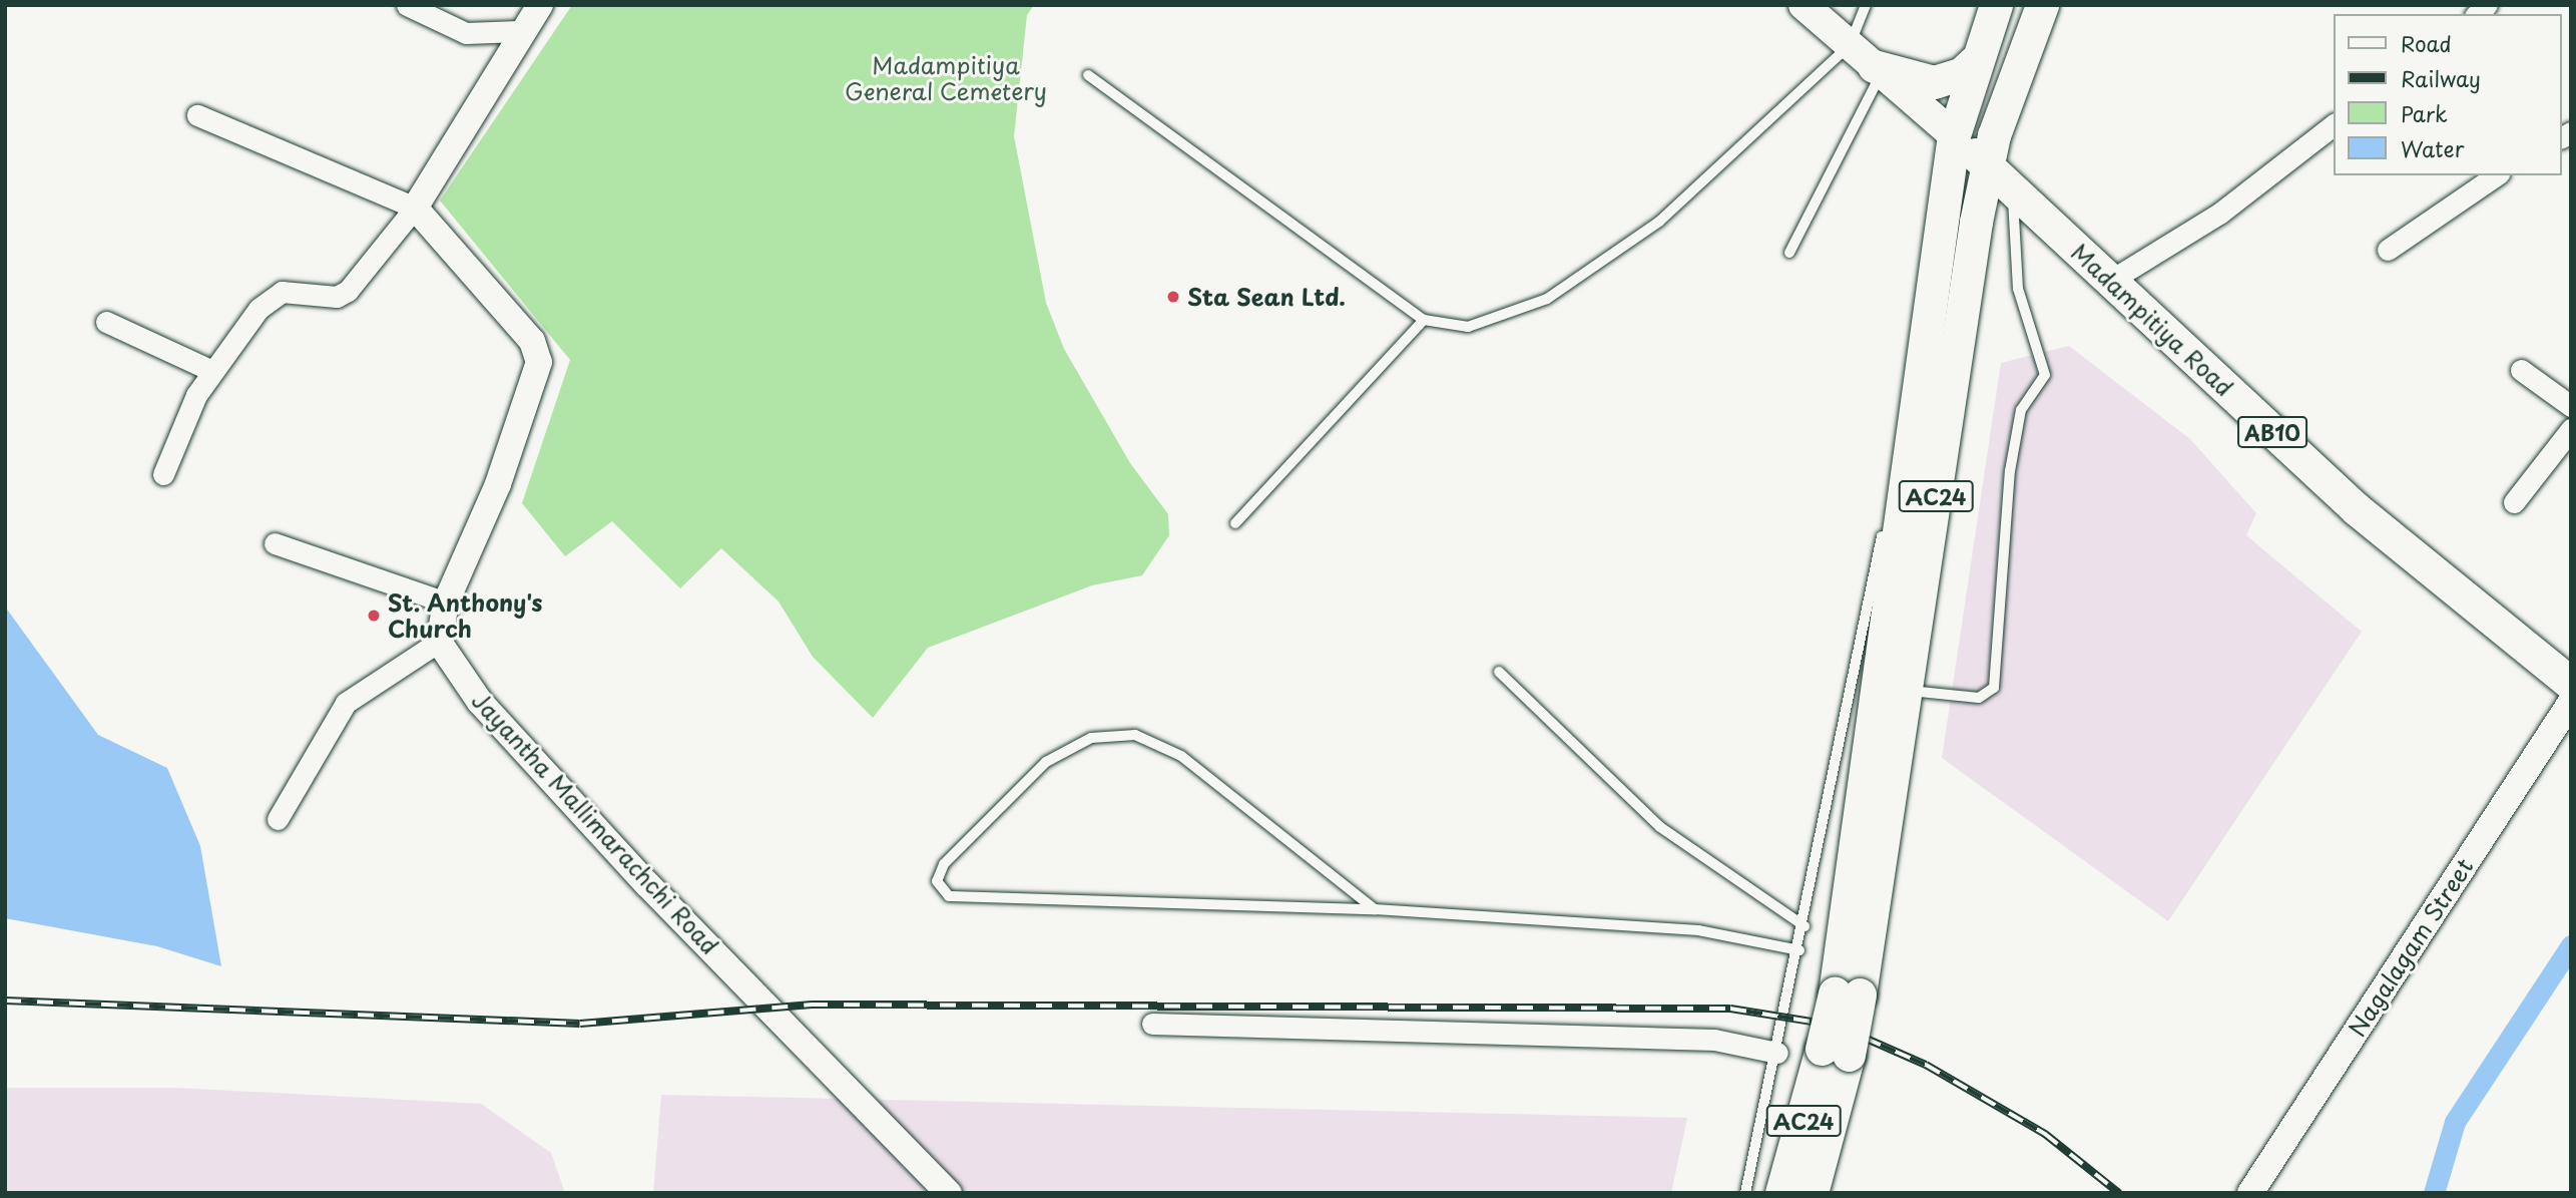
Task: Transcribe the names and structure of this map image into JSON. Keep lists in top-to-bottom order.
{
  "streets": {
    "main road": ["Madampitiya Road", "AB10", "AC24"],
    "street": ["Jayantha Mallimarachchi Road", "Nagalagam Street"]
  },
  "crossings": [
    ["Madampitiya Road", "AC24"]
  ],
  "parks": ["Madampitiya General Cemetery"],
  "places": ["Sta Sean Ltd.", "St. Anthony's Church"],
  "legend": [
    "Road",
    "Railway",
    "Park",
    "Water"
  ]
}
